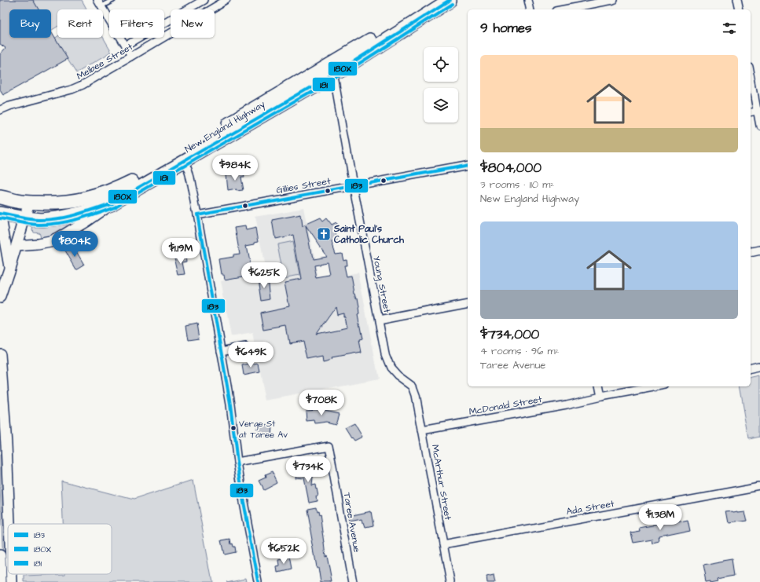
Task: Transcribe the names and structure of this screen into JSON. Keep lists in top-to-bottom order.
{
  "streets": {
    "highway": ["New England Highway"],
    "street": [
      "Melbee Street",
      "Gillies Street",
      "Young Street",
      "McDonald Street",
      "McArthur Street",
      "Ada Street",
      "Taree Avenue"
    ]
  },
  "crossings": [
    ["New England Highway", "Young Street"],
    ["Gillies Street", "Young Street"],
    ["Young Street", "McArthur Street"],
    ["McDonald Street", "McArthur Street"],
    ["McArthur Street", "Ada Street"]
  ],
  "places": {
    "church": ["Saint Paul's Catholic Church"],
    "other": ["Verge St at Taree Av"]
  },
  "lines": ["transit line 180X", "transit line 181", "transit line 183"],
  "legend": ["183", "180X", "181"],
  "page": {
    "chip": [
      "Buy",
      "Rent",
      "Filters",
      "New"
    ],
    "heading": "9 homes",
    "list": [
      {
        "name": "$804,000",
        "note": "3 rooms · 110 m² · New England Highway"
      },
      {
        "name": "$734,000",
        "note": "4 rooms · 96 m² · Taree Avenue"
      }
    ],
    "price": [
      "$984K",
      "$804K",
      "$1.19M",
      "$625K",
      "$649K",
      "$708K",
      "$734K",
      "$1.38M",
      "$652K"
    ]
  }
}
